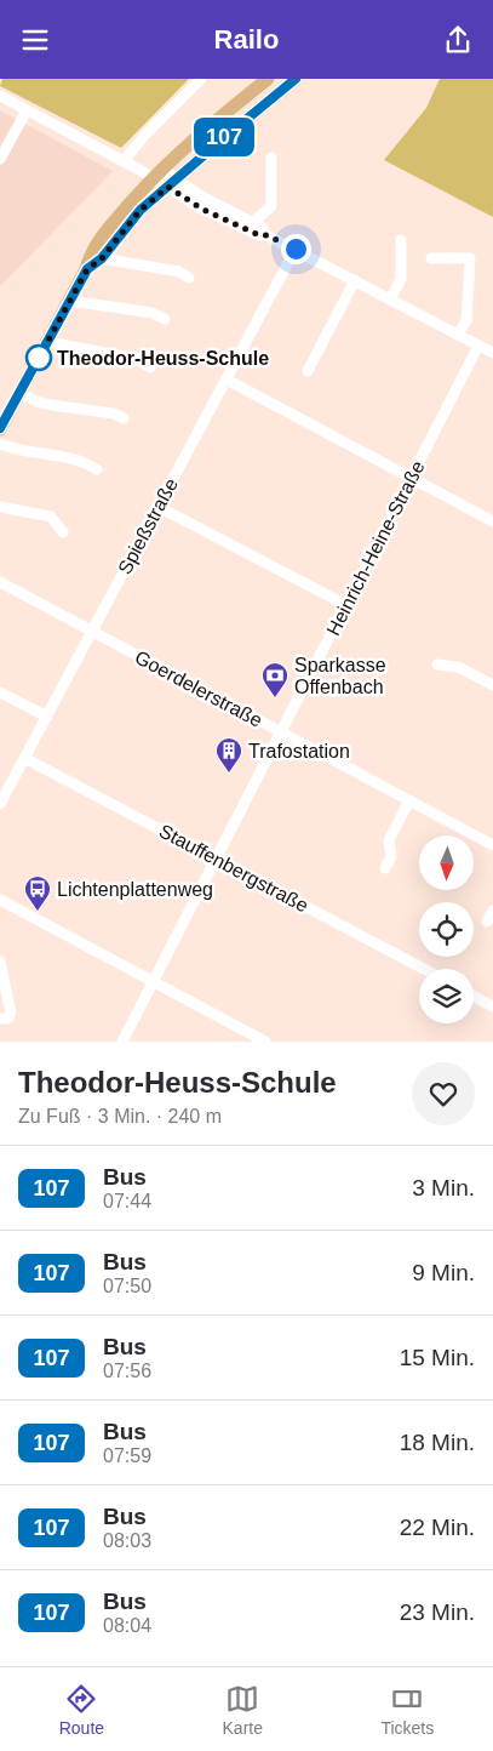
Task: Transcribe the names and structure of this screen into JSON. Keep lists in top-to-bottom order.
{
  "streets": {
    "street": [
      "Spießstraße",
      "Heinrich-Heine-Straße",
      "Goerdelerstraße",
      "Stauffenbergstraße"
    ]
  },
  "crossings": [
    ["Spießstraße", "Goerdelerstraße"],
    ["Spießstraße", "Stauffenbergstraße"],
    ["Heinrich-Heine-Straße", "Goerdelerstraße"],
    ["Heinrich-Heine-Straße", "Stauffenbergstraße"]
  ],
  "places": {
    "other": ["Theodor-Heuss-Schule"],
    "bank": ["Sparkasse Offenbach"],
    "building": ["Trafostation"],
    "bus stop": ["Lichtenplattenweg"]
  },
  "lines": ["bus line 107"],
  "north": "bottom",
  "page": {
    "header": "Railo",
    "on_map": "107",
    "heading": ["Theodor-Heuss-Schule", "Zu Fuß · 3 Min. · 240 m"],
    "list": [
      {
        "mark": "107",
        "name": "Bus",
        "note": "07:44",
        "value": "3 Min."
      },
      {
        "mark": "107",
        "name": "Bus",
        "note": "07:50",
        "value": "9 Min."
      },
      {
        "mark": "107",
        "name": "Bus",
        "note": "07:56",
        "value": "15 Min."
      },
      {
        "mark": "107",
        "name": "Bus",
        "note": "07:59",
        "value": "18 Min."
      },
      {
        "mark": "107",
        "name": "Bus",
        "note": "08:03",
        "value": "22 Min."
      },
      {
        "mark": "107",
        "name": "Bus",
        "note": "08:04",
        "value": "23 Min."
      }
    ],
    "tabs": ["Route", "Karte", "Tickets"]
  }
}
